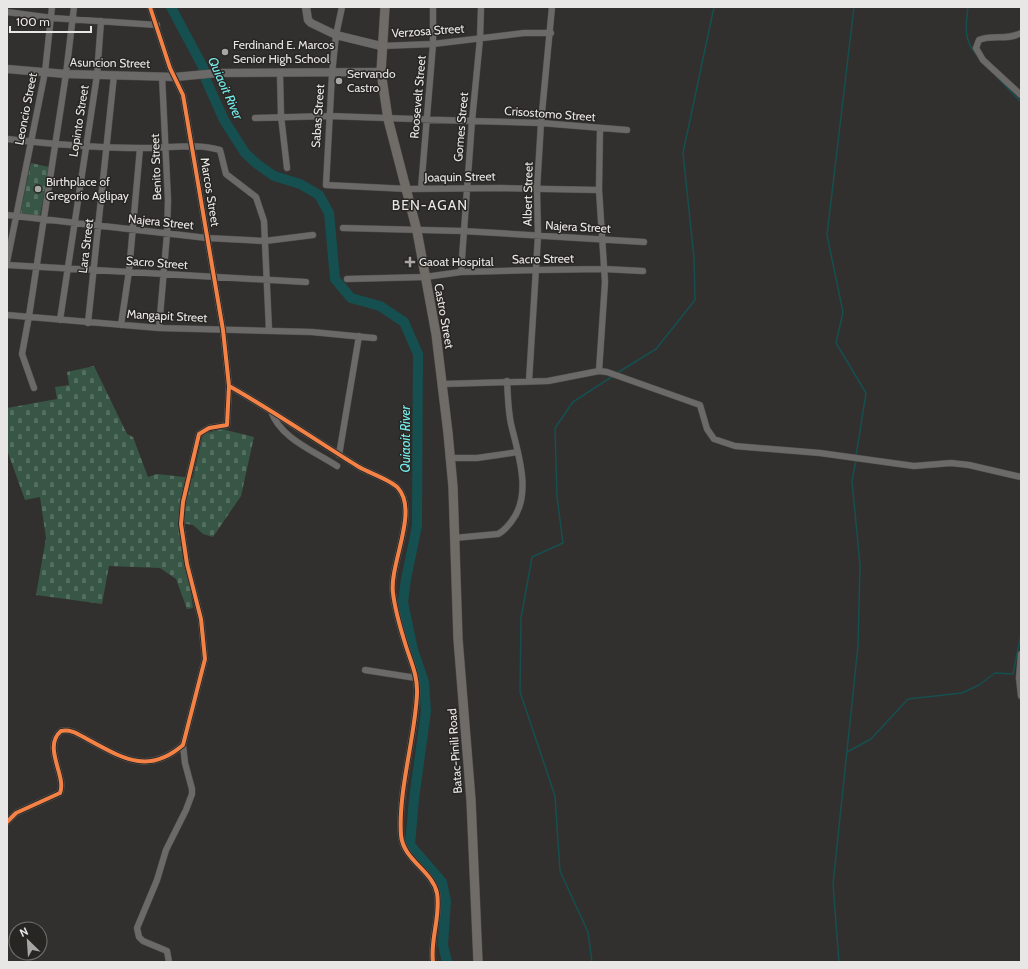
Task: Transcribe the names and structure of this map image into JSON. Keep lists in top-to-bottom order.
{
  "streets": {
    "main road": ["Castro Street", "Batac-Pinili Road"],
    "street": [
      "Verzosa Street",
      "Asuncion Street",
      "Roosevelt Street",
      "Leoncio Street",
      "Crisostomo Street",
      "Sabas Street",
      "Lopinto Street",
      "Gomes Street",
      "Benito Street",
      "Joaquin Street",
      "Marcos Street",
      "Albert Street",
      "Najera Street",
      "Lara Street",
      "Sacro Street",
      "Mangapit Street"
    ]
  },
  "crossings": [
    ["Verzosa Street", "Roosevelt Street"],
    ["Verzosa Street", "Sabas Street"],
    ["Verzosa Street", "Gomes Street"],
    ["Verzosa Street", "Albert Street"],
    ["Verzosa Street", "Castro Street"],
    ["Asuncion Street", "Leoncio Street"],
    ["Asuncion Street", "Sabas Street"],
    ["Asuncion Street", "Lopinto Street"],
    ["Asuncion Street", "Benito Street"],
    ["Asuncion Street", "Marcos Street"],
    ["Asuncion Street", "Lara Street"],
    ["Asuncion Street", "Castro Street"],
    ["Roosevelt Street", "Crisostomo Street"],
    ["Roosevelt Street", "Joaquin Street"],
    ["Leoncio Street", "Najera Street"],
    ["Leoncio Street", "Sacro Street"],
    ["Crisostomo Street", "Sabas Street"],
    ["Crisostomo Street", "Gomes Street"],
    ["Crisostomo Street", "Joaquin Street"],
    ["Crisostomo Street", "Albert Street"],
    ["Crisostomo Street", "Najera Street"],
    ["Crisostomo Street", "Sacro Street"],
    ["Crisostomo Street", "Castro Street"],
    ["Sabas Street", "Joaquin Street"],
    ["Lopinto Street", "Najera Street"],
    ["Lopinto Street", "Sacro Street"],
    ["Lopinto Street", "Mangapit Street"],
    ["Gomes Street", "Joaquin Street"],
    ["Gomes Street", "Najera Street"],
    ["Gomes Street", "Sacro Street"],
    ["Benito Street", "Najera Street"],
    ["Benito Street", "Sacro Street"],
    ["Benito Street", "Mangapit Street"],
    ["Joaquin Street", "Albert Street"],
    ["Joaquin Street", "Castro Street"],
    ["Marcos Street", "Najera Street"],
    ["Marcos Street", "Sacro Street"],
    ["Marcos Street", "Mangapit Street"],
    ["Albert Street", "Najera Street"],
    ["Albert Street", "Sacro Street"],
    ["Najera Street", "Lara Street"],
    ["Najera Street", "Castro Street"],
    ["Lara Street", "Sacro Street"],
    ["Lara Street", "Mangapit Street"],
    ["Sacro Street", "Castro Street"],
    ["Castro Street", "Batac-Pinili Road"]
  ],
  "districts": ["BEN-AGAN"],
  "water": ["Quiaoit River"],
  "places": {
    "other": ["Ferdinand E. Marcos Senior High School", "Servando Castro", "Birthplace of Gregorio Aglipay"],
    "health": ["Gaoat Hospital"]
  },
  "scale_bar": "100 m",
  "north": "top left"
}
